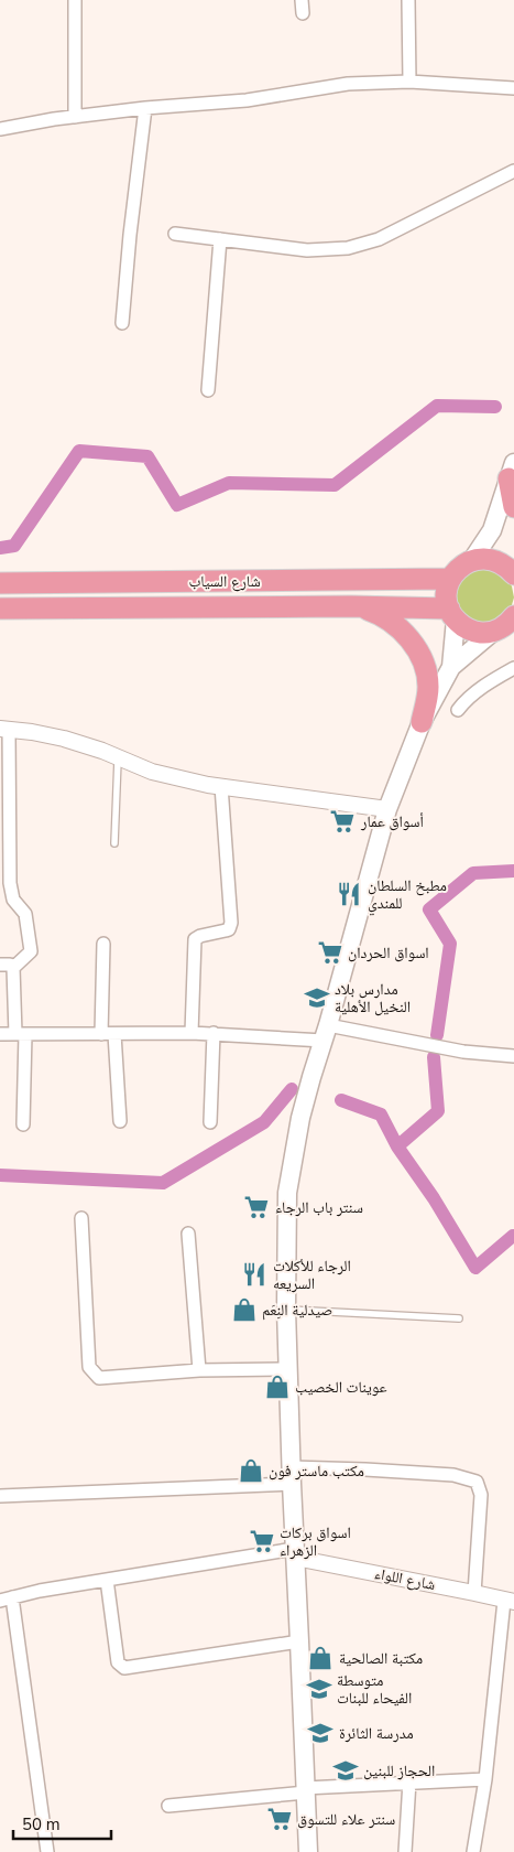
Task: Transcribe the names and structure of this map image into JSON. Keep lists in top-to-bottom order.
{
  "streets": {
    "main road": ["شارع السياب"],
    "street": ["شارع اللواء"]
  },
  "places": {
    "supermarket": [
      "أسواق عمار",
      "اسواق الحردان",
      "سنتر باب الرجاء",
      "اسواق بركات الزهراء",
      "سنتر علاء للتسوق"
    ],
    "restaurant": ["مطبخ السلطان للمندي", "الرجاء للأكلات السريعه"],
    "school or university": [
      "مدارس بلاد النخيل الأهلية",
      "متوسطة الفيحاء للبنات",
      "مدرسة الثائرة",
      "الحجاز للبنين"
    ],
    "shop": [
      "صيدلية النِعَم",
      "عوينات الخصيب",
      "مكتب ماستر فون",
      "مكتبة الصالحية"
    ]
  },
  "scale_bar": "50 m"
}
